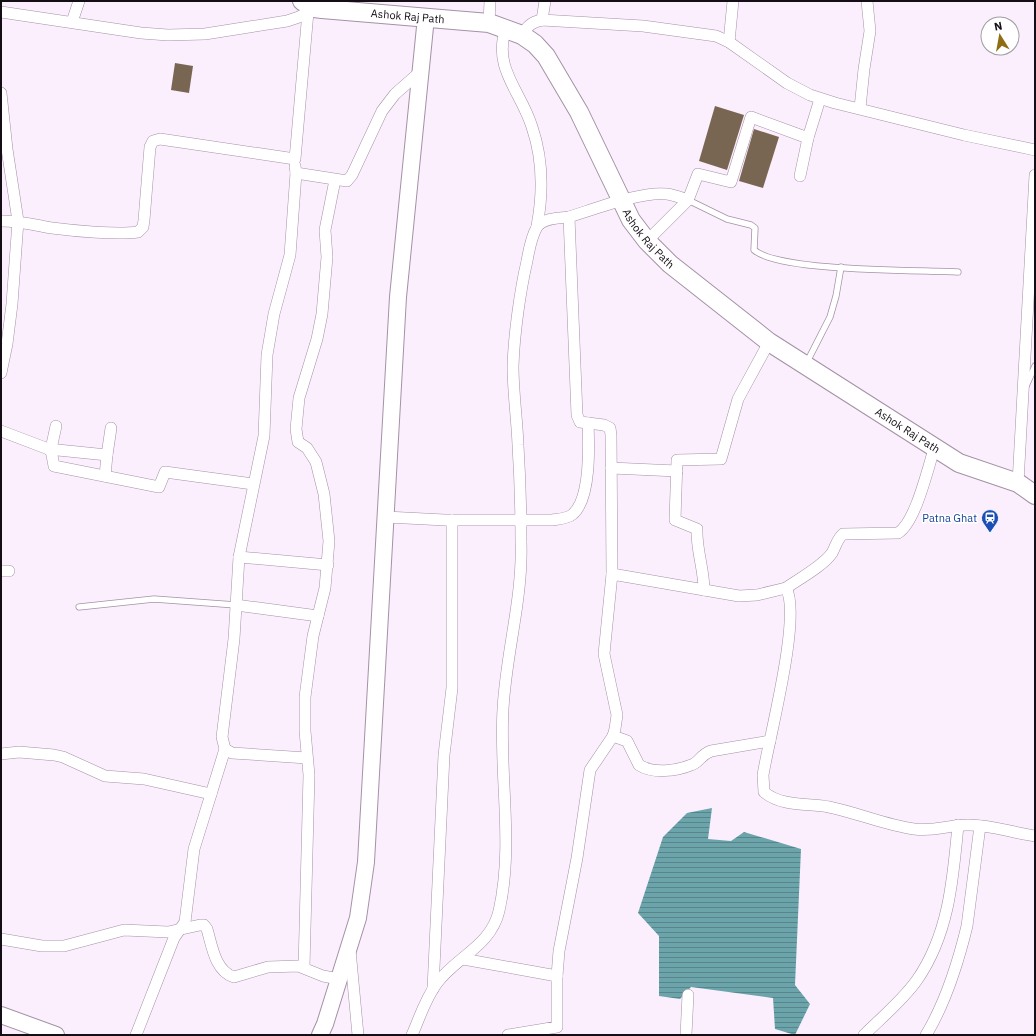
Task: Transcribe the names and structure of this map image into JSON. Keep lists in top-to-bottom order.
{
  "streets": {
    "main road": ["Ashok Raj Path"]
  },
  "places": {
    "station": ["Patna Ghat"]
  },
  "north": "top"
}
